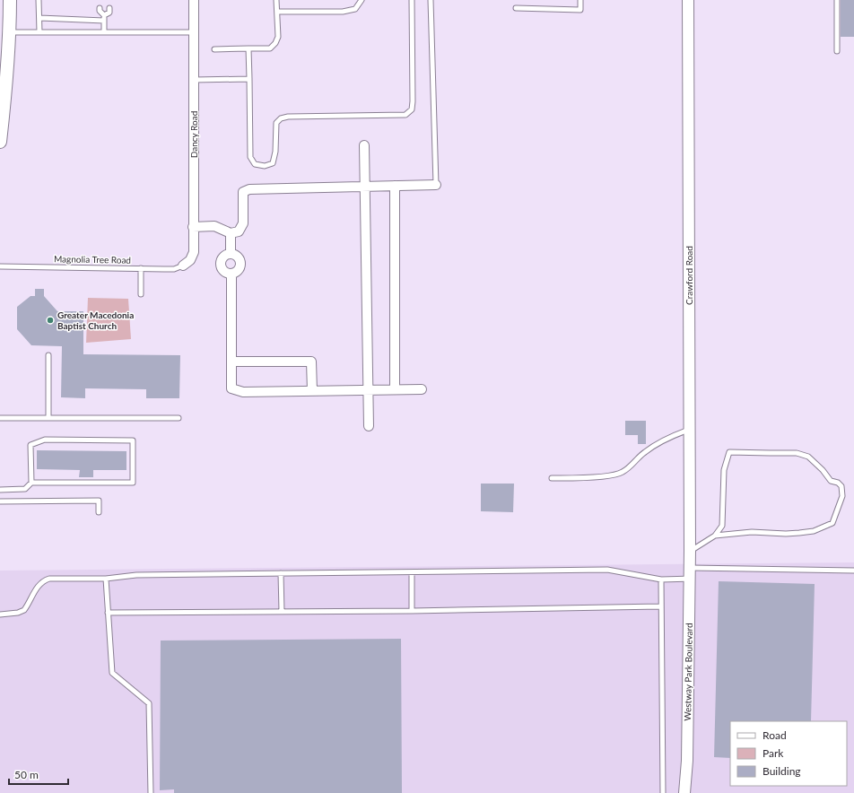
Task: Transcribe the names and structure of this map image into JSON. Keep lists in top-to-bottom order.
{
  "streets": {
    "street": ["Dancy Road", "Crawford Road", "Westway Park Boulevard"],
    "lane": ["Magnolia Tree Road"]
  },
  "crossings": [
    ["Dancy Road", "Magnolia Tree Road"],
    ["Crawford Road", "Westway Park Boulevard"]
  ],
  "places": ["Greater Macedonia Baptist Church"],
  "legend": ["Road", "Park", "Building"],
  "scale_bar": "50 m"
}
